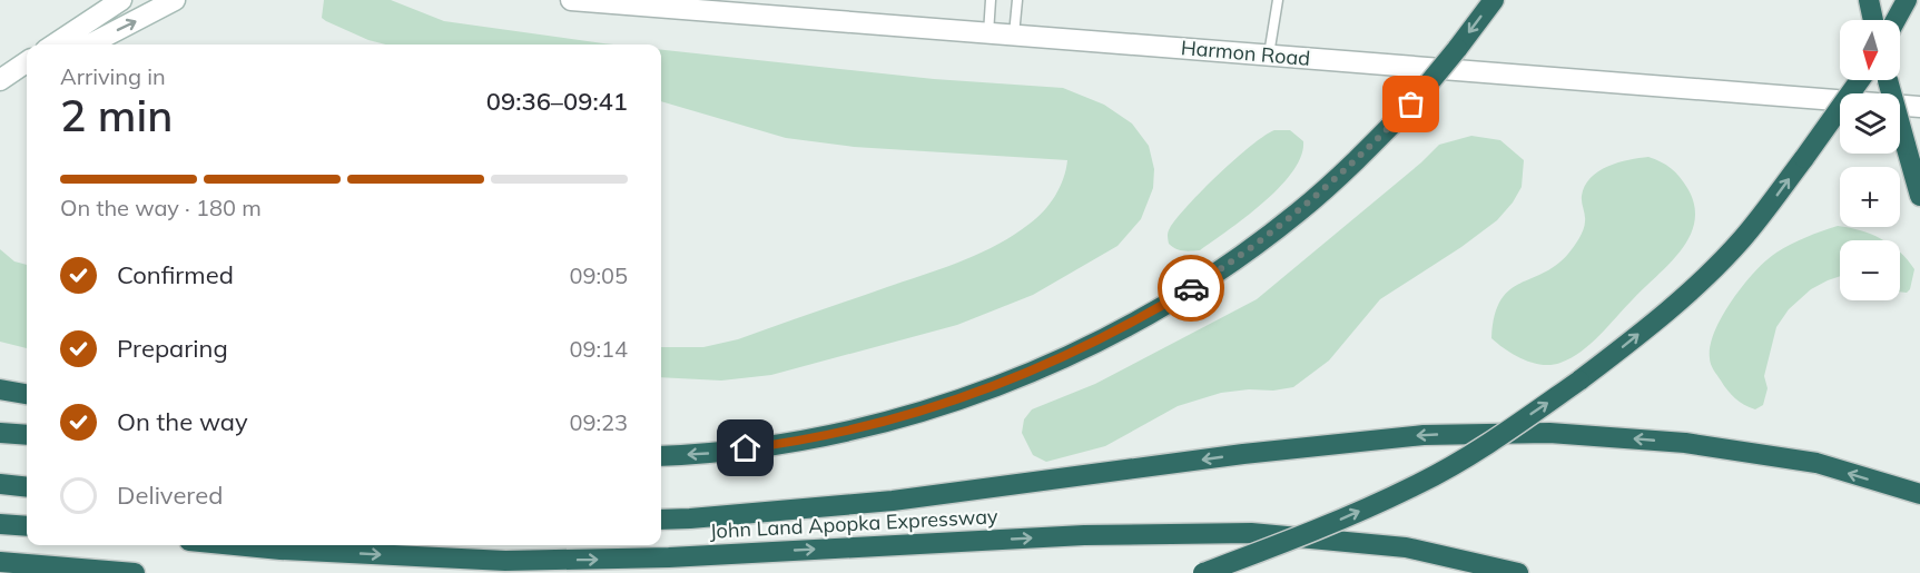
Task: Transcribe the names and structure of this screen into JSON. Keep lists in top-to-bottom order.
{
  "streets": {
    "highway": ["John Land Apopka Expressway"],
    "street": ["Harmon Road"]
  },
  "north": "bottom",
  "page": {
    "map_buttons": ["+", "−"],
    "heading": ["2 min", "Arriving in", "09:36–09:41"],
    "bar": "On the way · 180 m",
    "list": [
      ["Confirmed", "09:05"],
      ["Preparing", "09:14"],
      ["On the way", "09:23"],
      "Delivered"
    ]
  }
}
